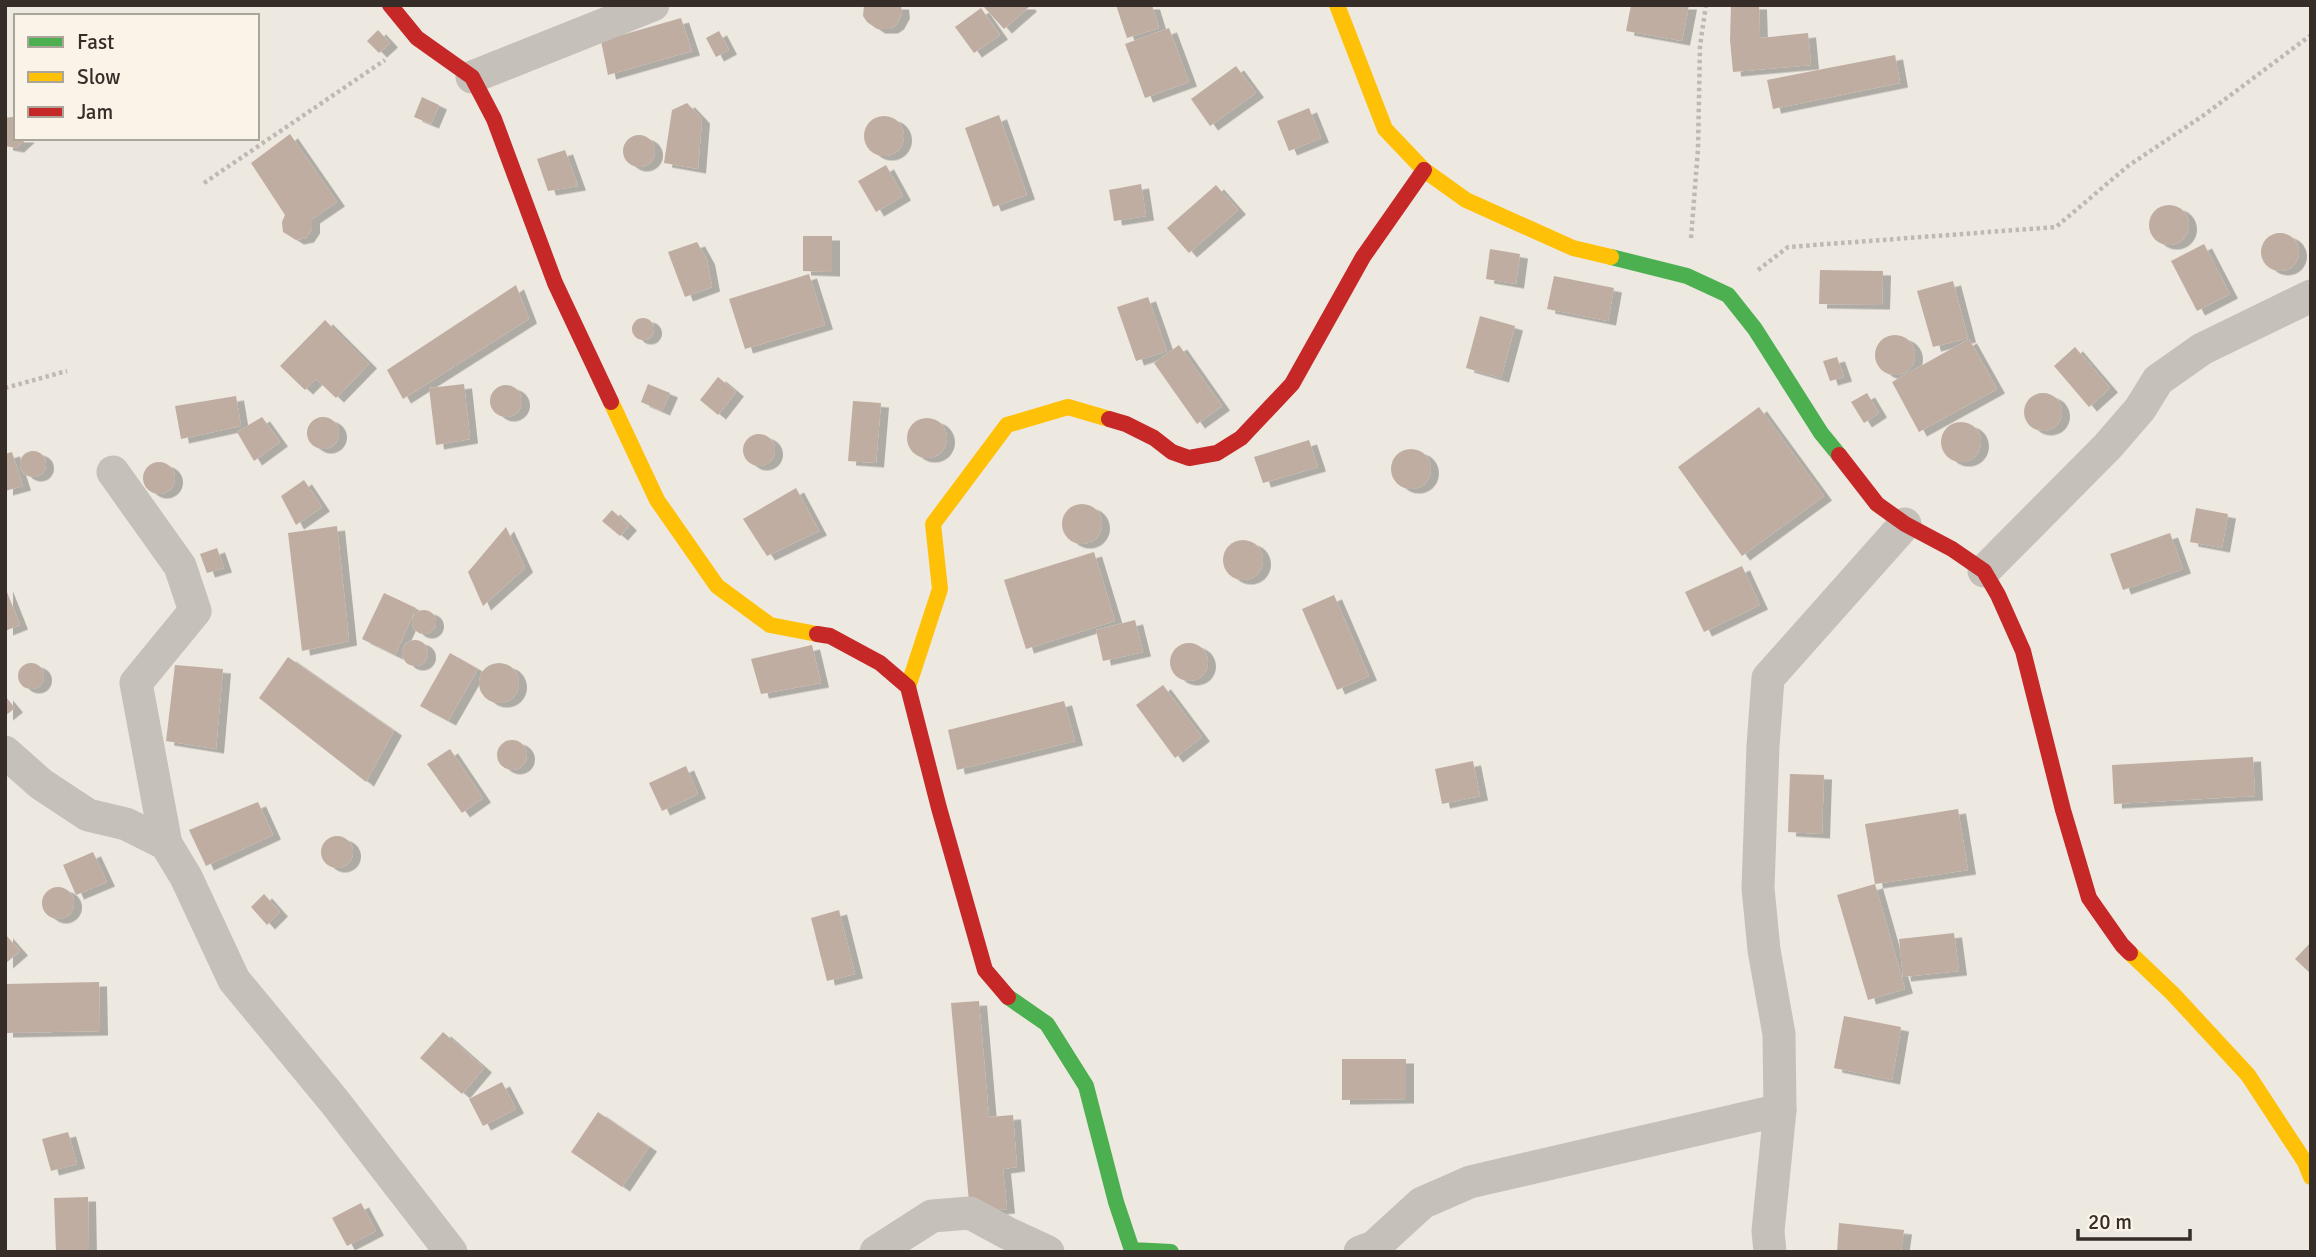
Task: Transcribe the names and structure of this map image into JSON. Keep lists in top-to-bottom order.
{
  "legend": ["Fast", "Slow", "Jam"],
  "scale_bar": "20 m"
}
